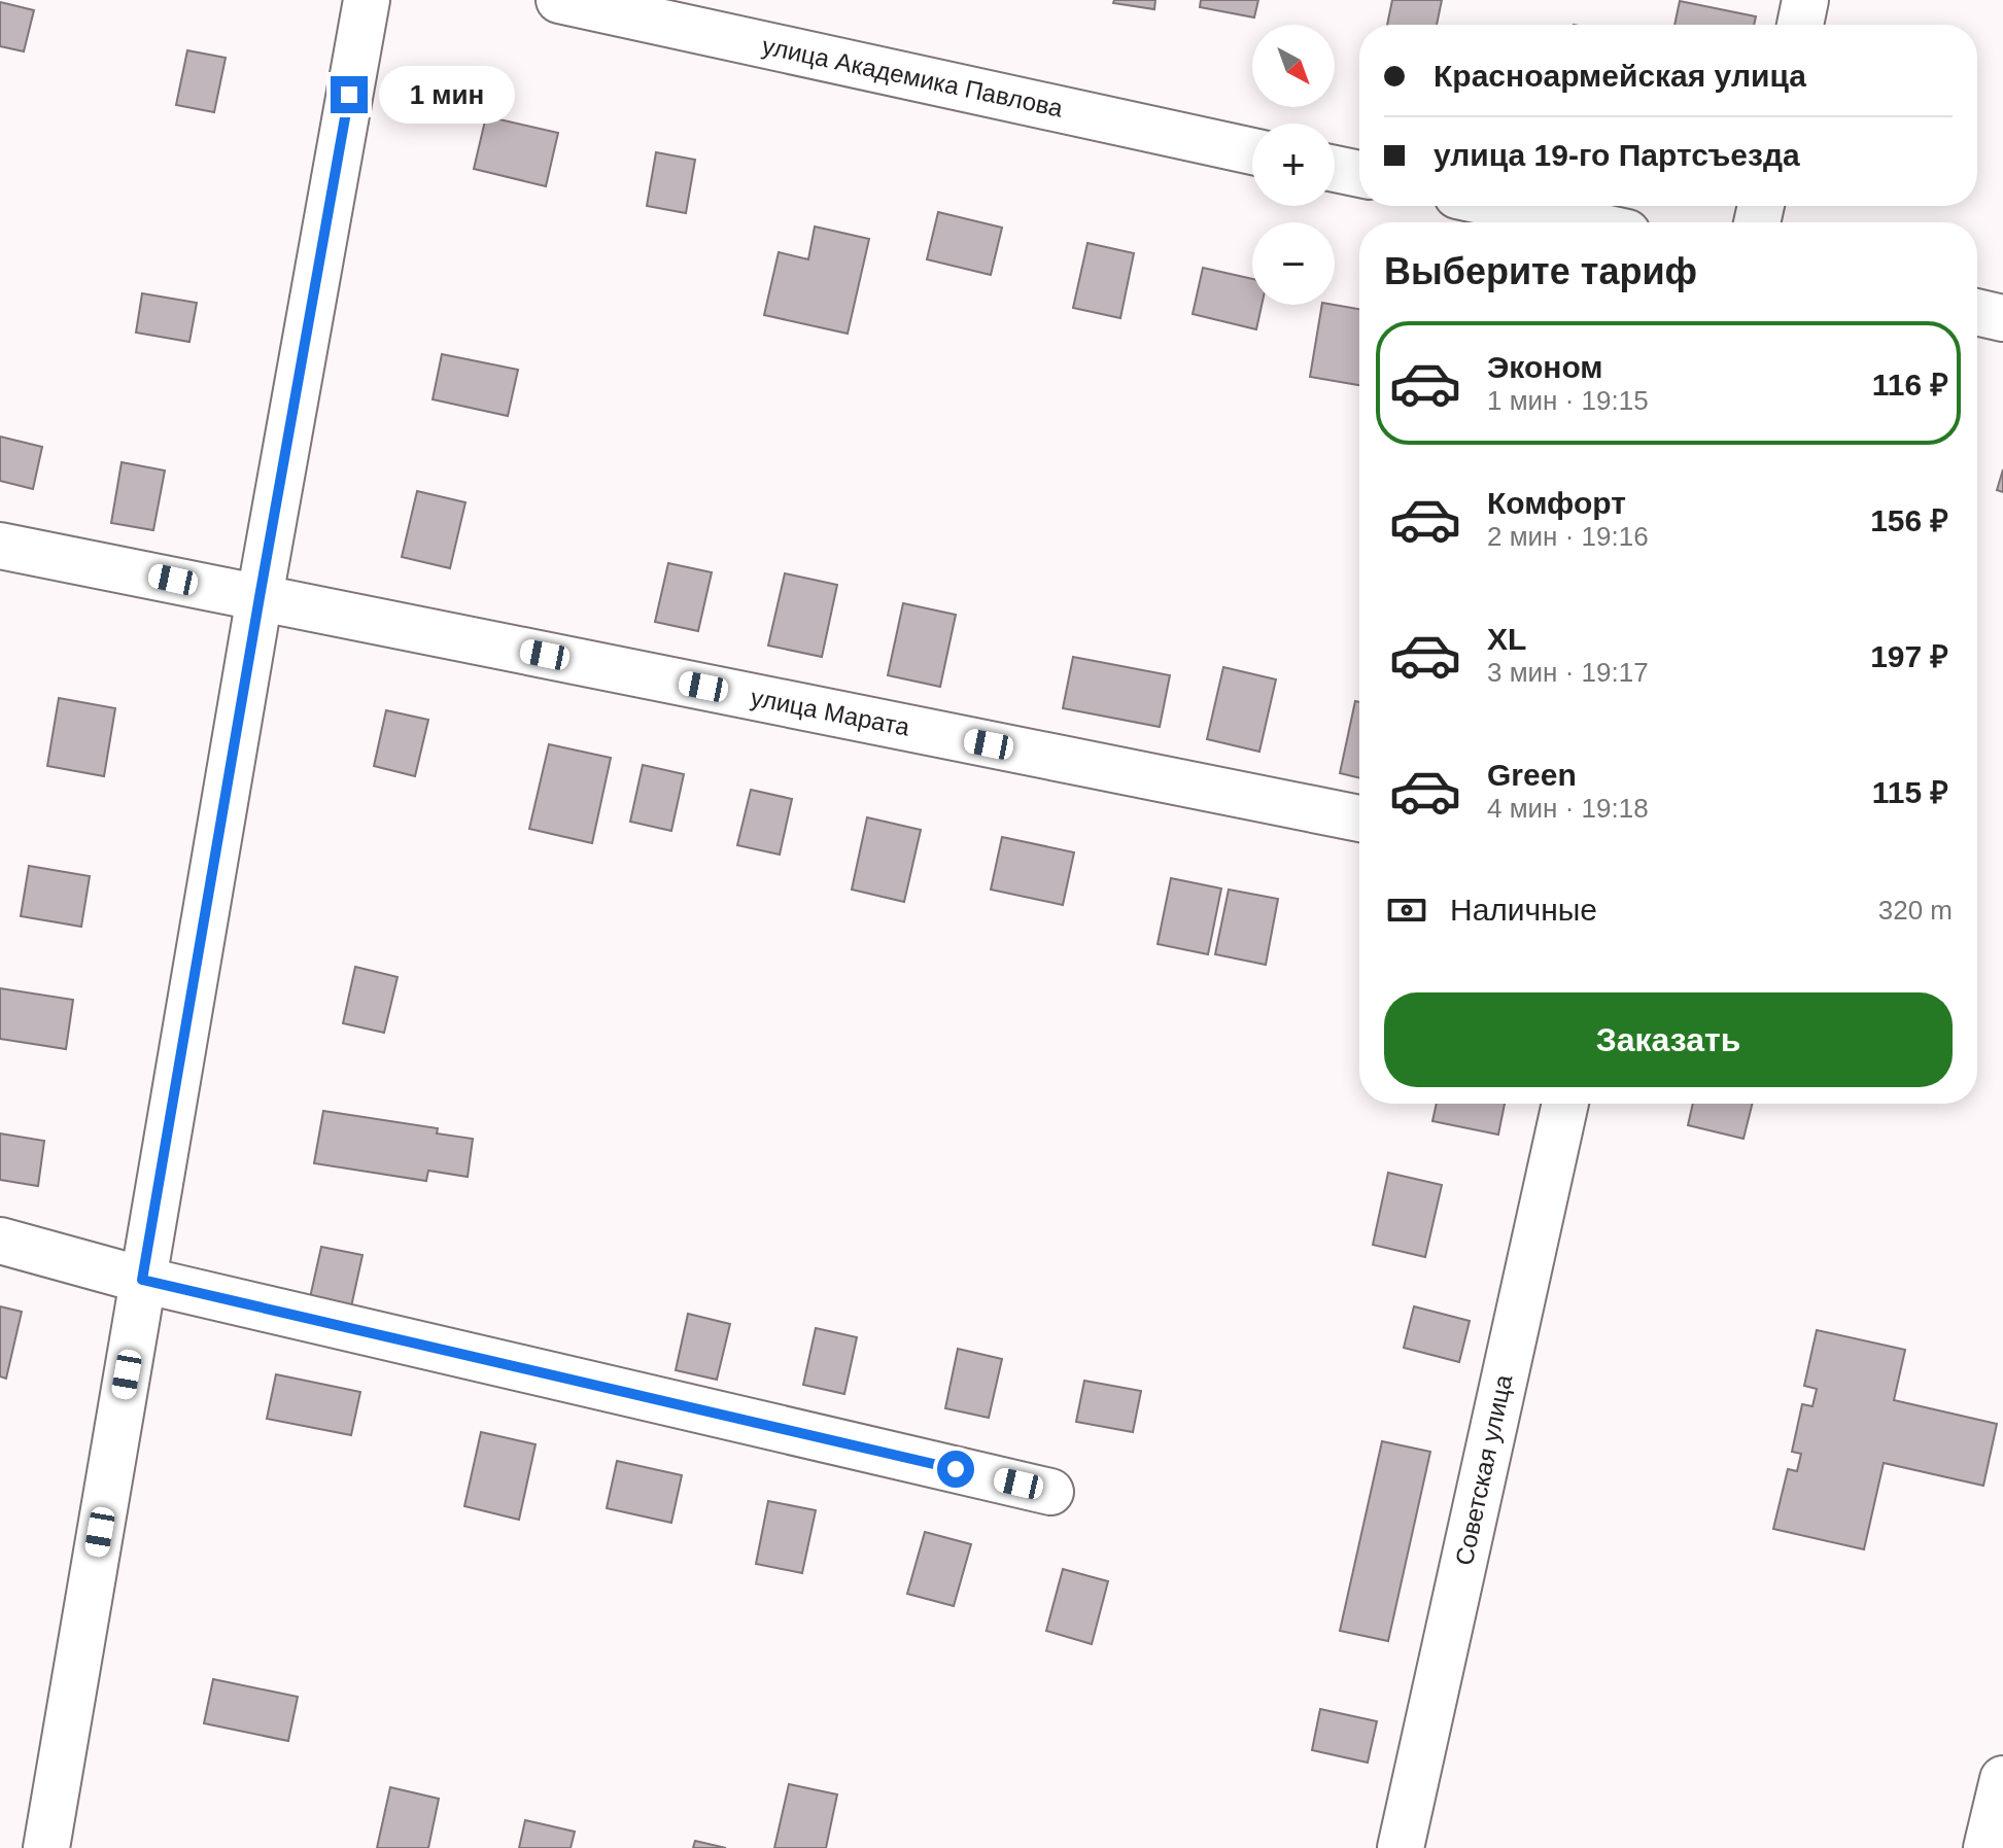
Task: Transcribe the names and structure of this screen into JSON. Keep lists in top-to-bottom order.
{
  "streets": {
    "street": ["улица Академика Павлова", "улица Марата", "Советская улица"]
  },
  "north": "bottom right",
  "page": {
    "map_buttons": ["+", "−"],
    "banner": ["Красноармейская улица", "улица 19-го Партсъезда"],
    "bubble": "1 мин",
    "heading": "Выберите тариф",
    "list": [
      {
        "name": "Эконом",
        "note": "1 мин · 19:15",
        "value": "116 ₽"
      },
      {
        "name": "Комфорт",
        "note": "2 мин · 19:16",
        "value": "156 ₽"
      },
      {
        "name": "XL",
        "note": "3 мин · 19:17",
        "value": "197 ₽"
      },
      {
        "name": "Green",
        "note": "4 мин · 19:18",
        "value": "115 ₽"
      }
    ],
    "pay": ["Наличные", "320 m"],
    "buttons": "Заказать"
  }
}
